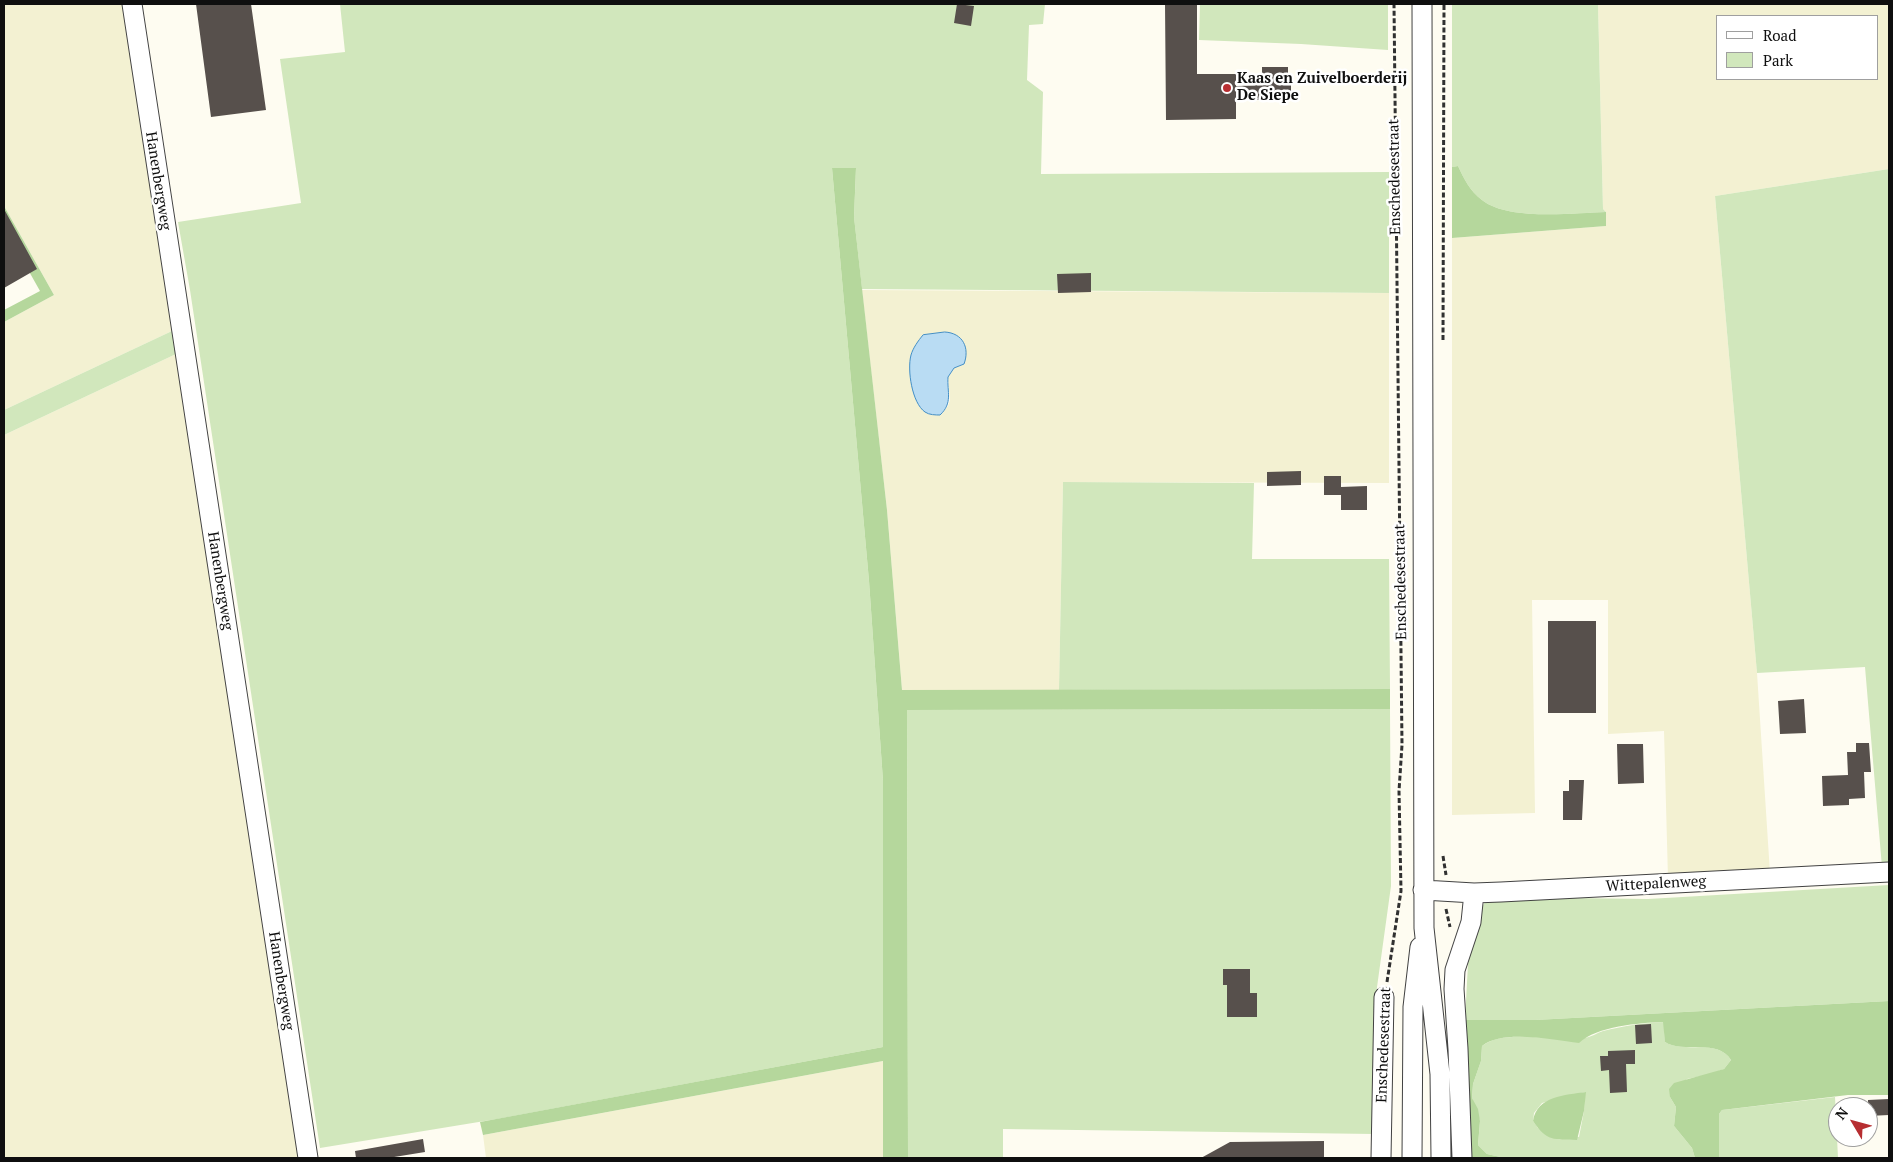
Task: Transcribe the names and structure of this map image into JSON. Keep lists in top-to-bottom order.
{
  "streets": {
    "street": ["Enschedesestraat", "Hanenbergweg", "Wittepalenweg"]
  },
  "crossings": [
    ["Enschedesestraat", "Wittepalenweg"]
  ],
  "places": ["Kaas en Zuivelboerderij De Siepe"],
  "legend": ["Road", "Park"],
  "north": "top left"
}
